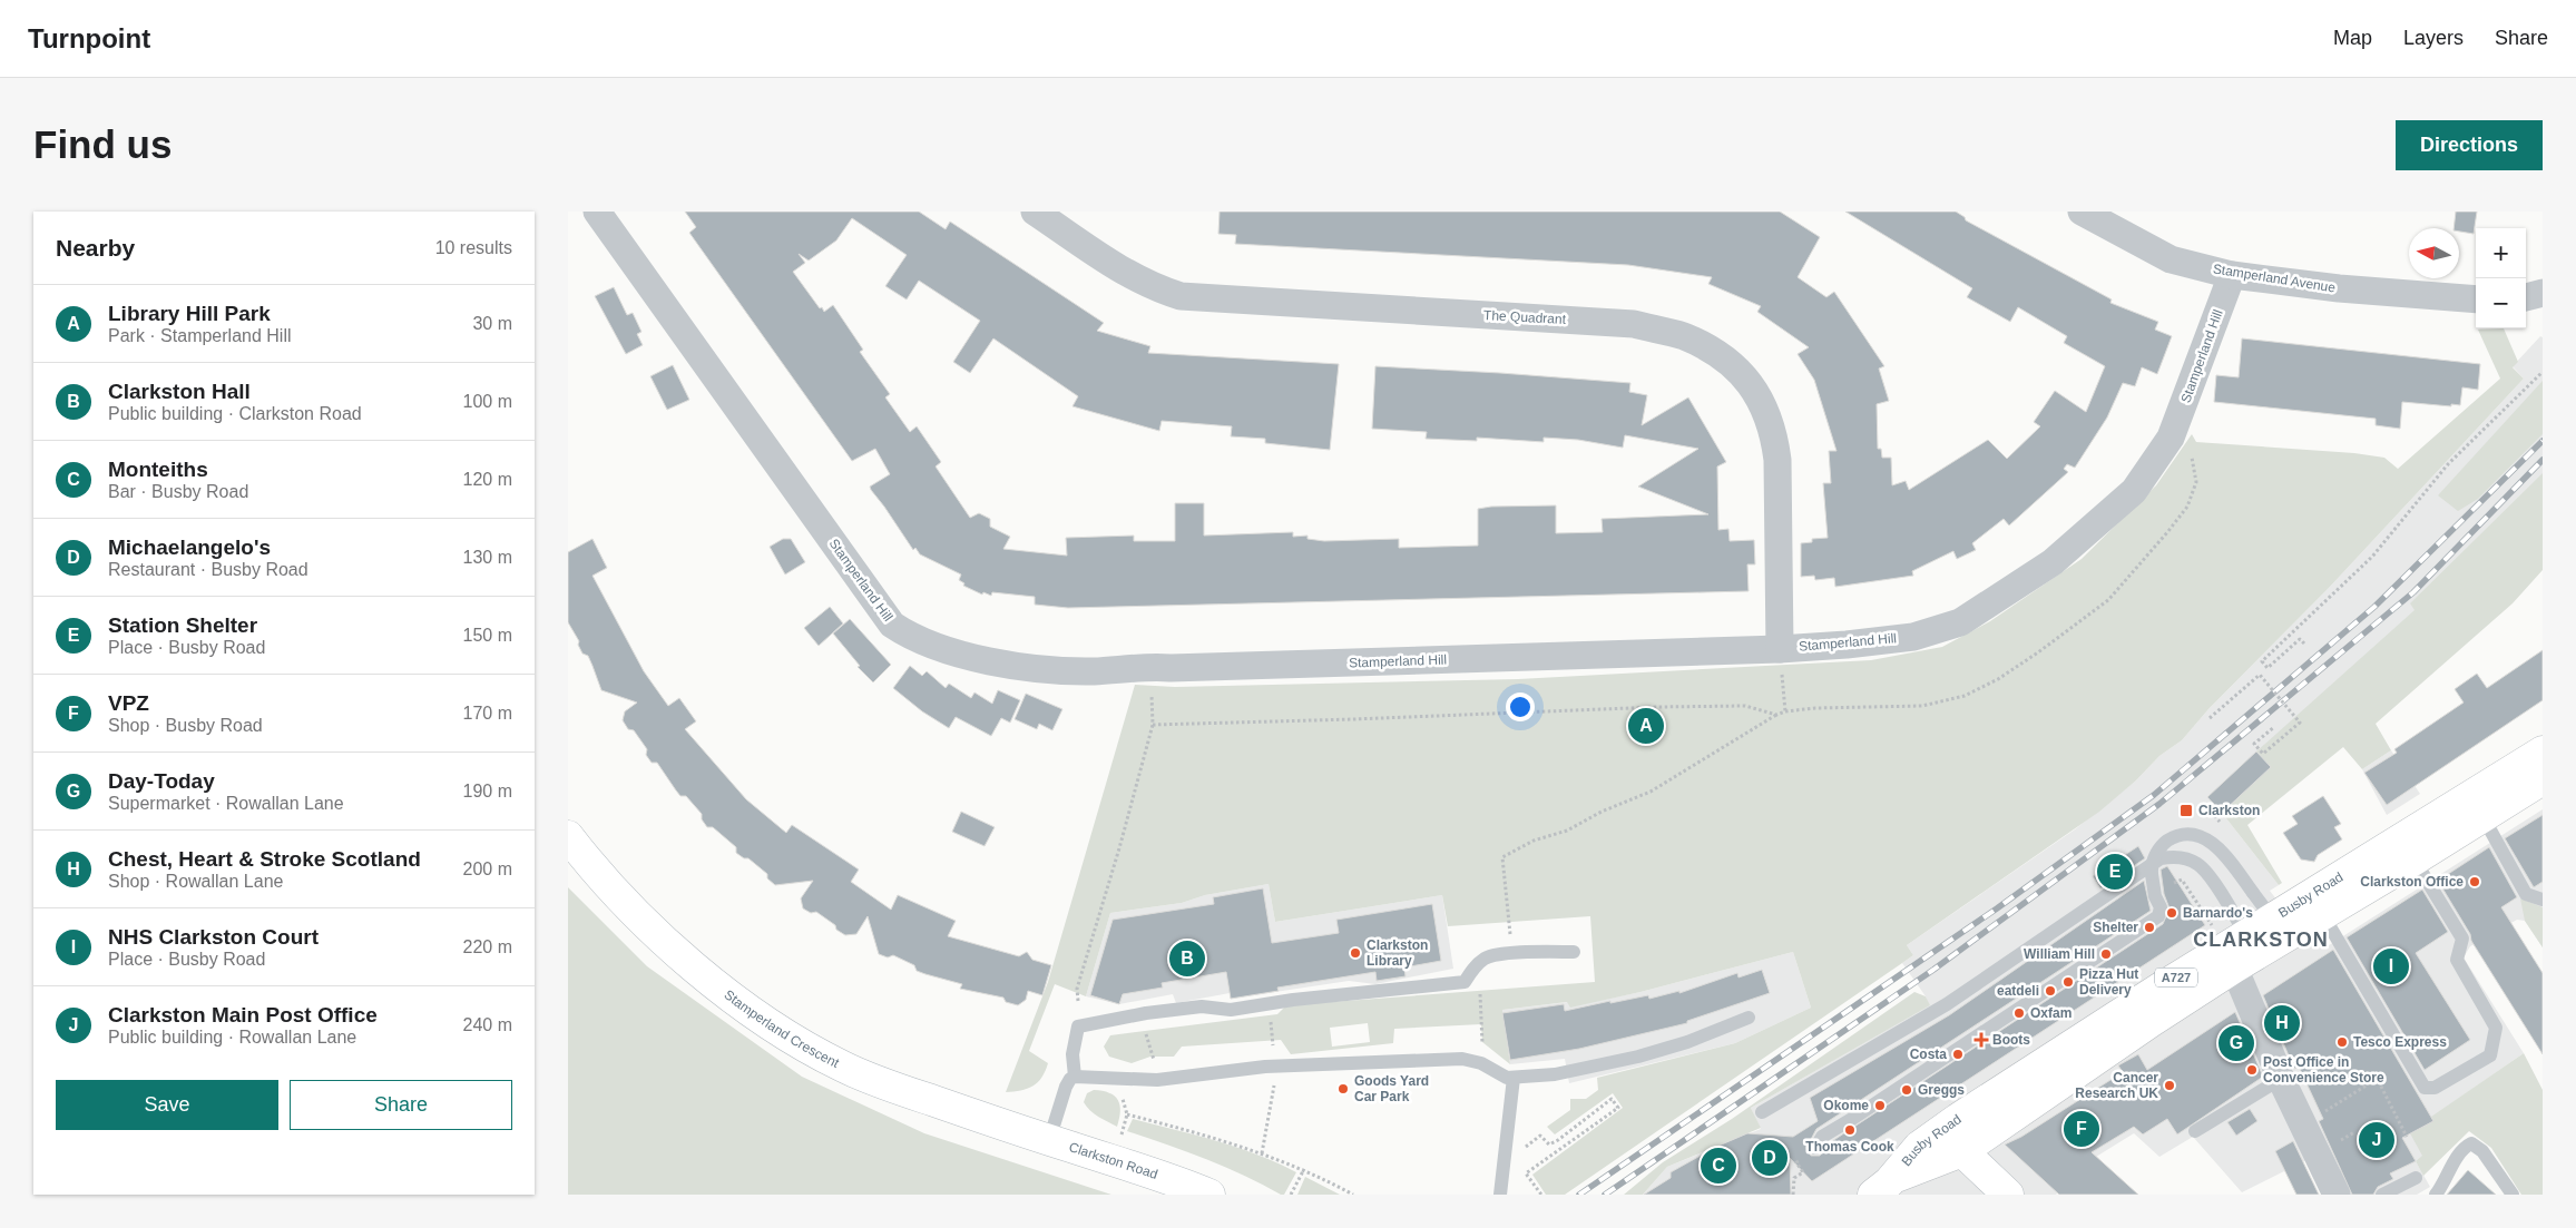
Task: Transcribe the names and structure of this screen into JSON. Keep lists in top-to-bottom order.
{
  "streets": {
    "main road": [
      "Busby Road",
      "A727",
      "Stamperland Crescent",
      "Clarkston Road"
    ],
    "street": ["Stamperland Avenue", "The Quadrant", "Stamperland Hill"]
  },
  "crossings": [
    ["Stamperland Avenue", "Stamperland Hill"],
    ["The Quadrant", "Stamperland Hill"],
    ["Stamperland Crescent", "Clarkston Road"]
  ],
  "districts": ["CLARKSTON"],
  "places": {
    "transit": ["Clarkston"],
    "other": [
      "Clarkston Office",
      "Barnardo's",
      "Shelter",
      "Clarkston Library",
      "William Hill",
      "Pizza Hut Delivery",
      "eatdeli",
      "Oxfam",
      "Tesco Express",
      "Costa",
      "Post Office in Convenience Store",
      "Cancer Research UK",
      "Goods Yard Car Park",
      "Greggs",
      "Okome",
      "Thomas Cook"
    ],
    "health": ["Boots"]
  },
  "north": "left",
  "page": {
    "header": "Turnpoint",
    "nav": ["Map", "Layers", "Share"],
    "buttons": [
      "Directions",
      ["Save", "Share"]
    ],
    "title": "Find us",
    "heading": ["Nearby", "10 results"],
    "map_buttons": ["+", "−"],
    "list": [
      {
        "mark": "A",
        "name": "Library Hill Park",
        "note": "Park · Stamperland Hill",
        "value": "30 m"
      },
      {
        "mark": "B",
        "name": "Clarkston Hall",
        "note": "Public building · Clarkston Road",
        "value": "100 m"
      },
      {
        "mark": "C",
        "name": "Monteiths",
        "note": "Bar · Busby Road",
        "value": "120 m"
      },
      {
        "mark": "D",
        "name": "Michaelangelo's",
        "note": "Restaurant · Busby Road",
        "value": "130 m"
      },
      {
        "mark": "E",
        "name": "Station Shelter",
        "note": "Place · Busby Road",
        "value": "150 m"
      },
      {
        "mark": "F",
        "name": "VPZ",
        "note": "Shop · Busby Road",
        "value": "170 m"
      },
      {
        "mark": "G",
        "name": "Day-Today",
        "note": "Supermarket · Rowallan Lane",
        "value": "190 m"
      },
      {
        "mark": "H",
        "name": "Chest, Heart & Stroke Scotland",
        "note": "Shop · Rowallan Lane",
        "value": "200 m"
      },
      {
        "mark": "I",
        "name": "NHS Clarkston Court",
        "note": "Place · Busby Road",
        "value": "220 m"
      },
      {
        "mark": "J",
        "name": "Clarkston Main Post Office",
        "note": "Public building · Rowallan Lane",
        "value": "240 m"
      }
    ],
    "pins": [
      "A",
      "E",
      "B",
      "I",
      "H",
      "G",
      "F",
      "J",
      "D",
      "C"
    ]
  }
}
